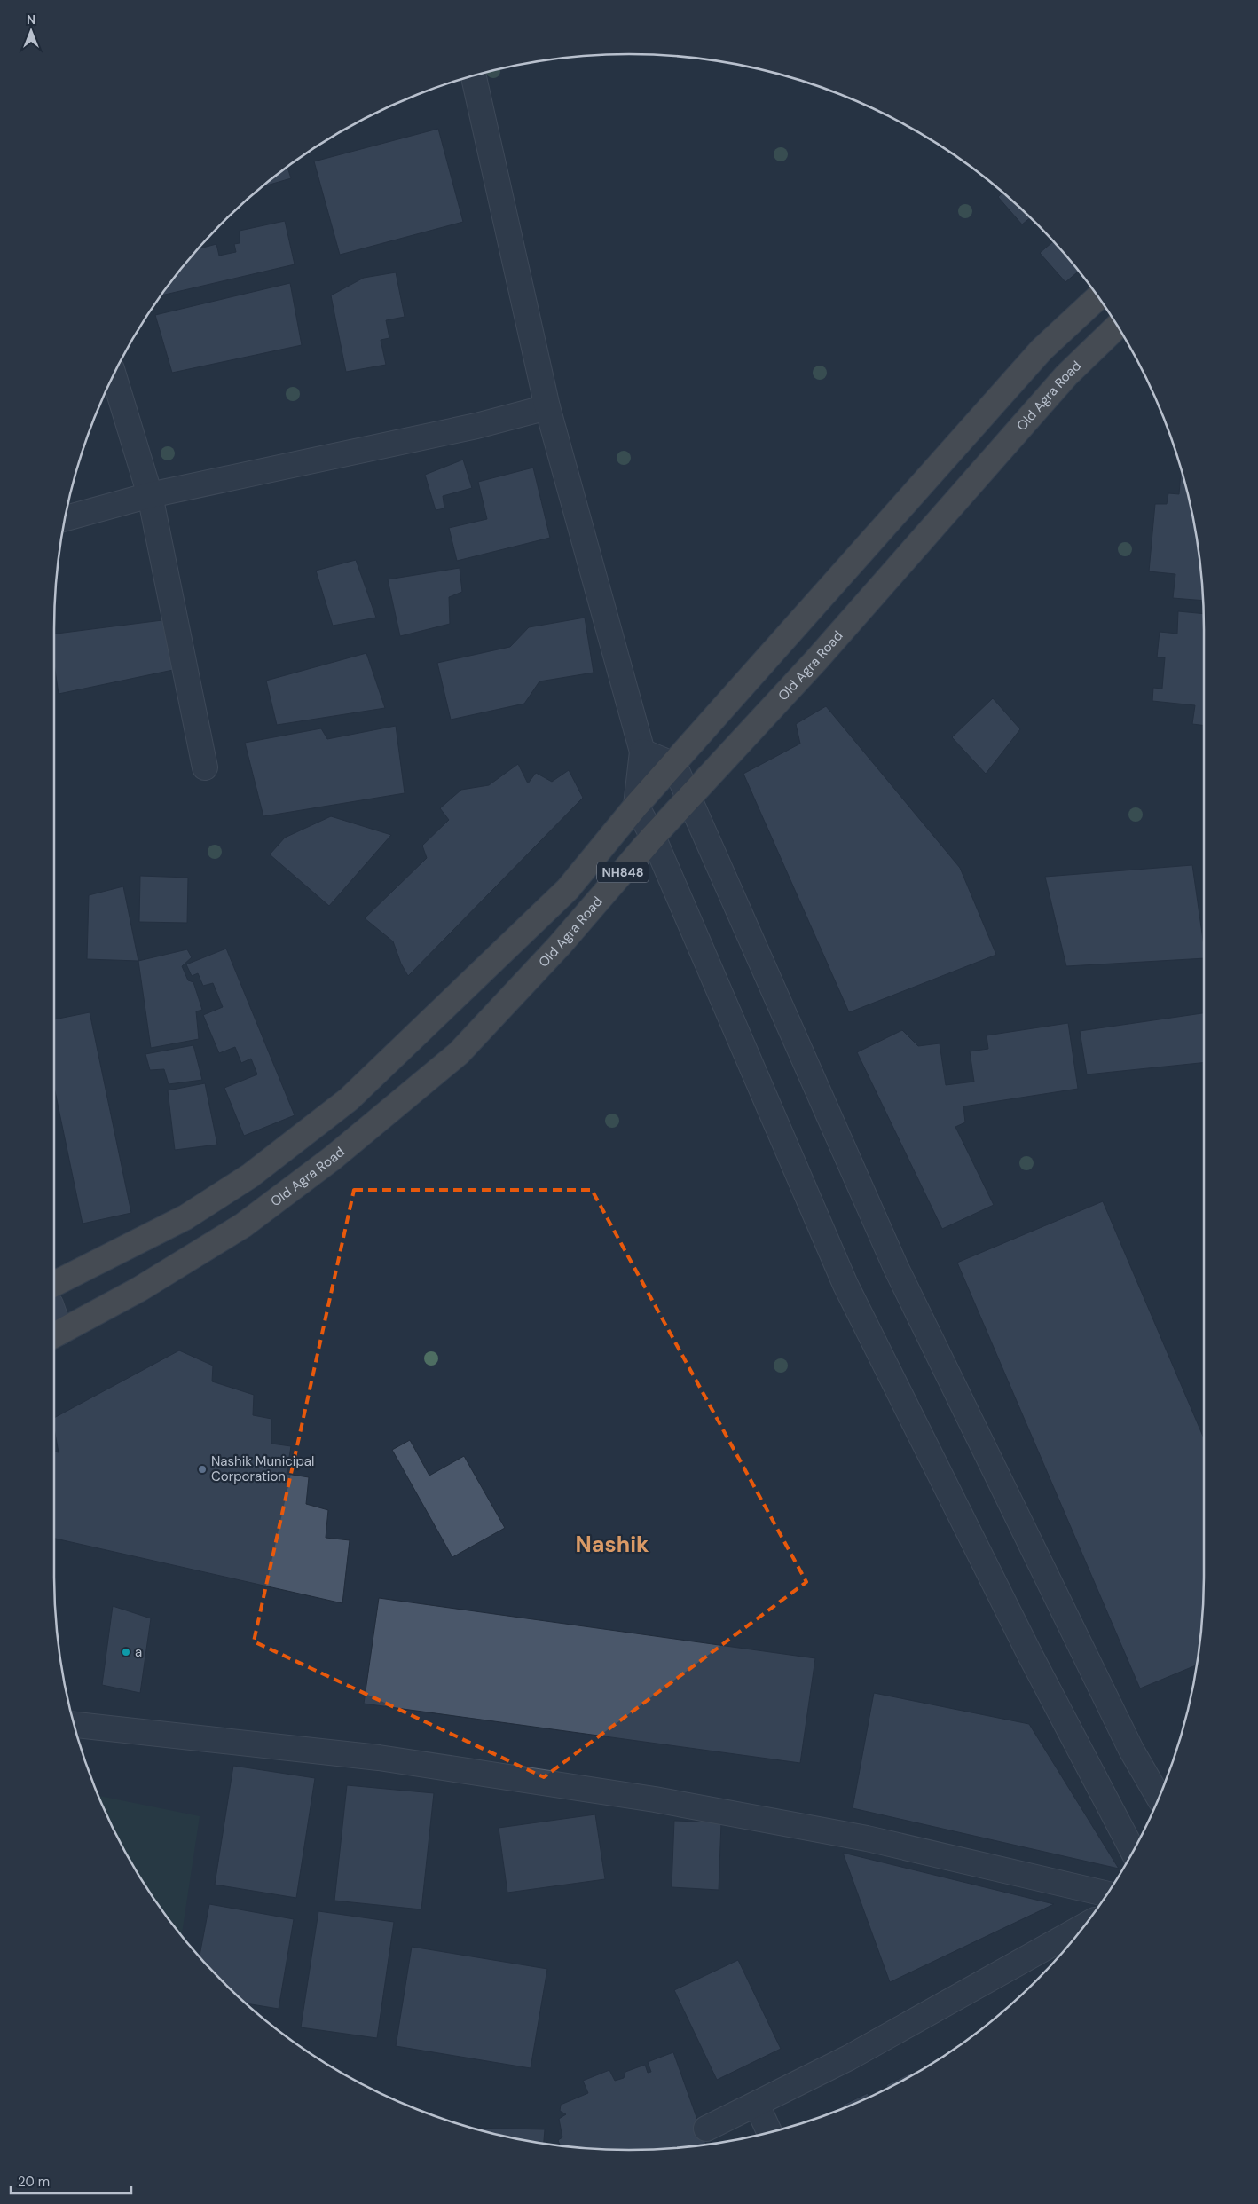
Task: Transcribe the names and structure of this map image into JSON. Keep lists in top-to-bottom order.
{
  "streets": {
    "highway": ["Old Agra Road", "NH848"]
  },
  "districts": ["Nashik"],
  "places": ["Nashik Municipal Corporation", "a"],
  "scale_bar": "20 m",
  "north": "top"
}
